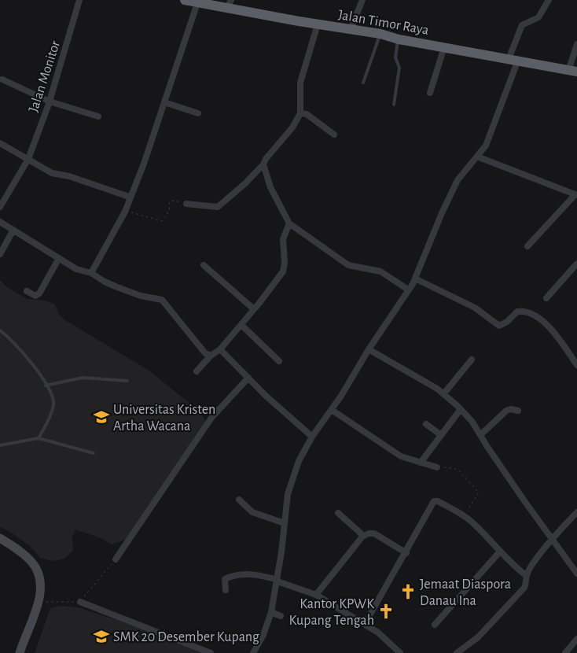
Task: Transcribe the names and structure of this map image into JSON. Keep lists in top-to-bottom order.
{
  "streets": {
    "highway": ["Jalan Timor Raya"],
    "street": ["Jalan Monitor"]
  },
  "places": {
    "school or university": ["Universitas Kristen Artha Wacana", "SMK 20 Desember Kupang"],
    "church": ["Jemaat Diaspora Danau Ina", "Kantor KPWK Kupang Tengah"]
  }
}
